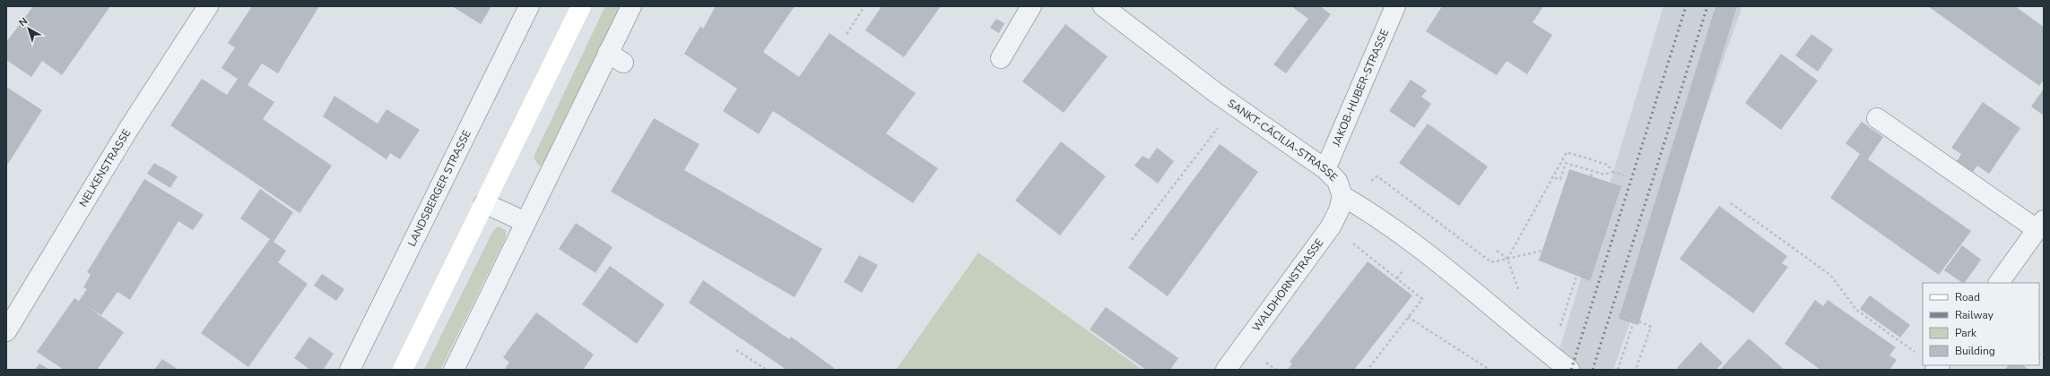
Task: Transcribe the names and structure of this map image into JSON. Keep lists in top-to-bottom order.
{
  "streets": {
    "street": [
      "JAKOB-HUBER-STRASSE",
      "SANKT-CÄCILIA-STRASSE",
      "NELKENSTRASSE",
      "LANDSBERGER STRASSE",
      "WALDHORNSTRASSE"
    ]
  },
  "crossings": [
    ["JAKOB-HUBER-STRASSE", "SANKT-CÄCILIA-STRASSE"],
    ["SANKT-CÄCILIA-STRASSE", "WALDHORNSTRASSE"]
  ],
  "legend": [
    "Road",
    "Railway",
    "Park",
    "Building"
  ],
  "north": "top left"
}
